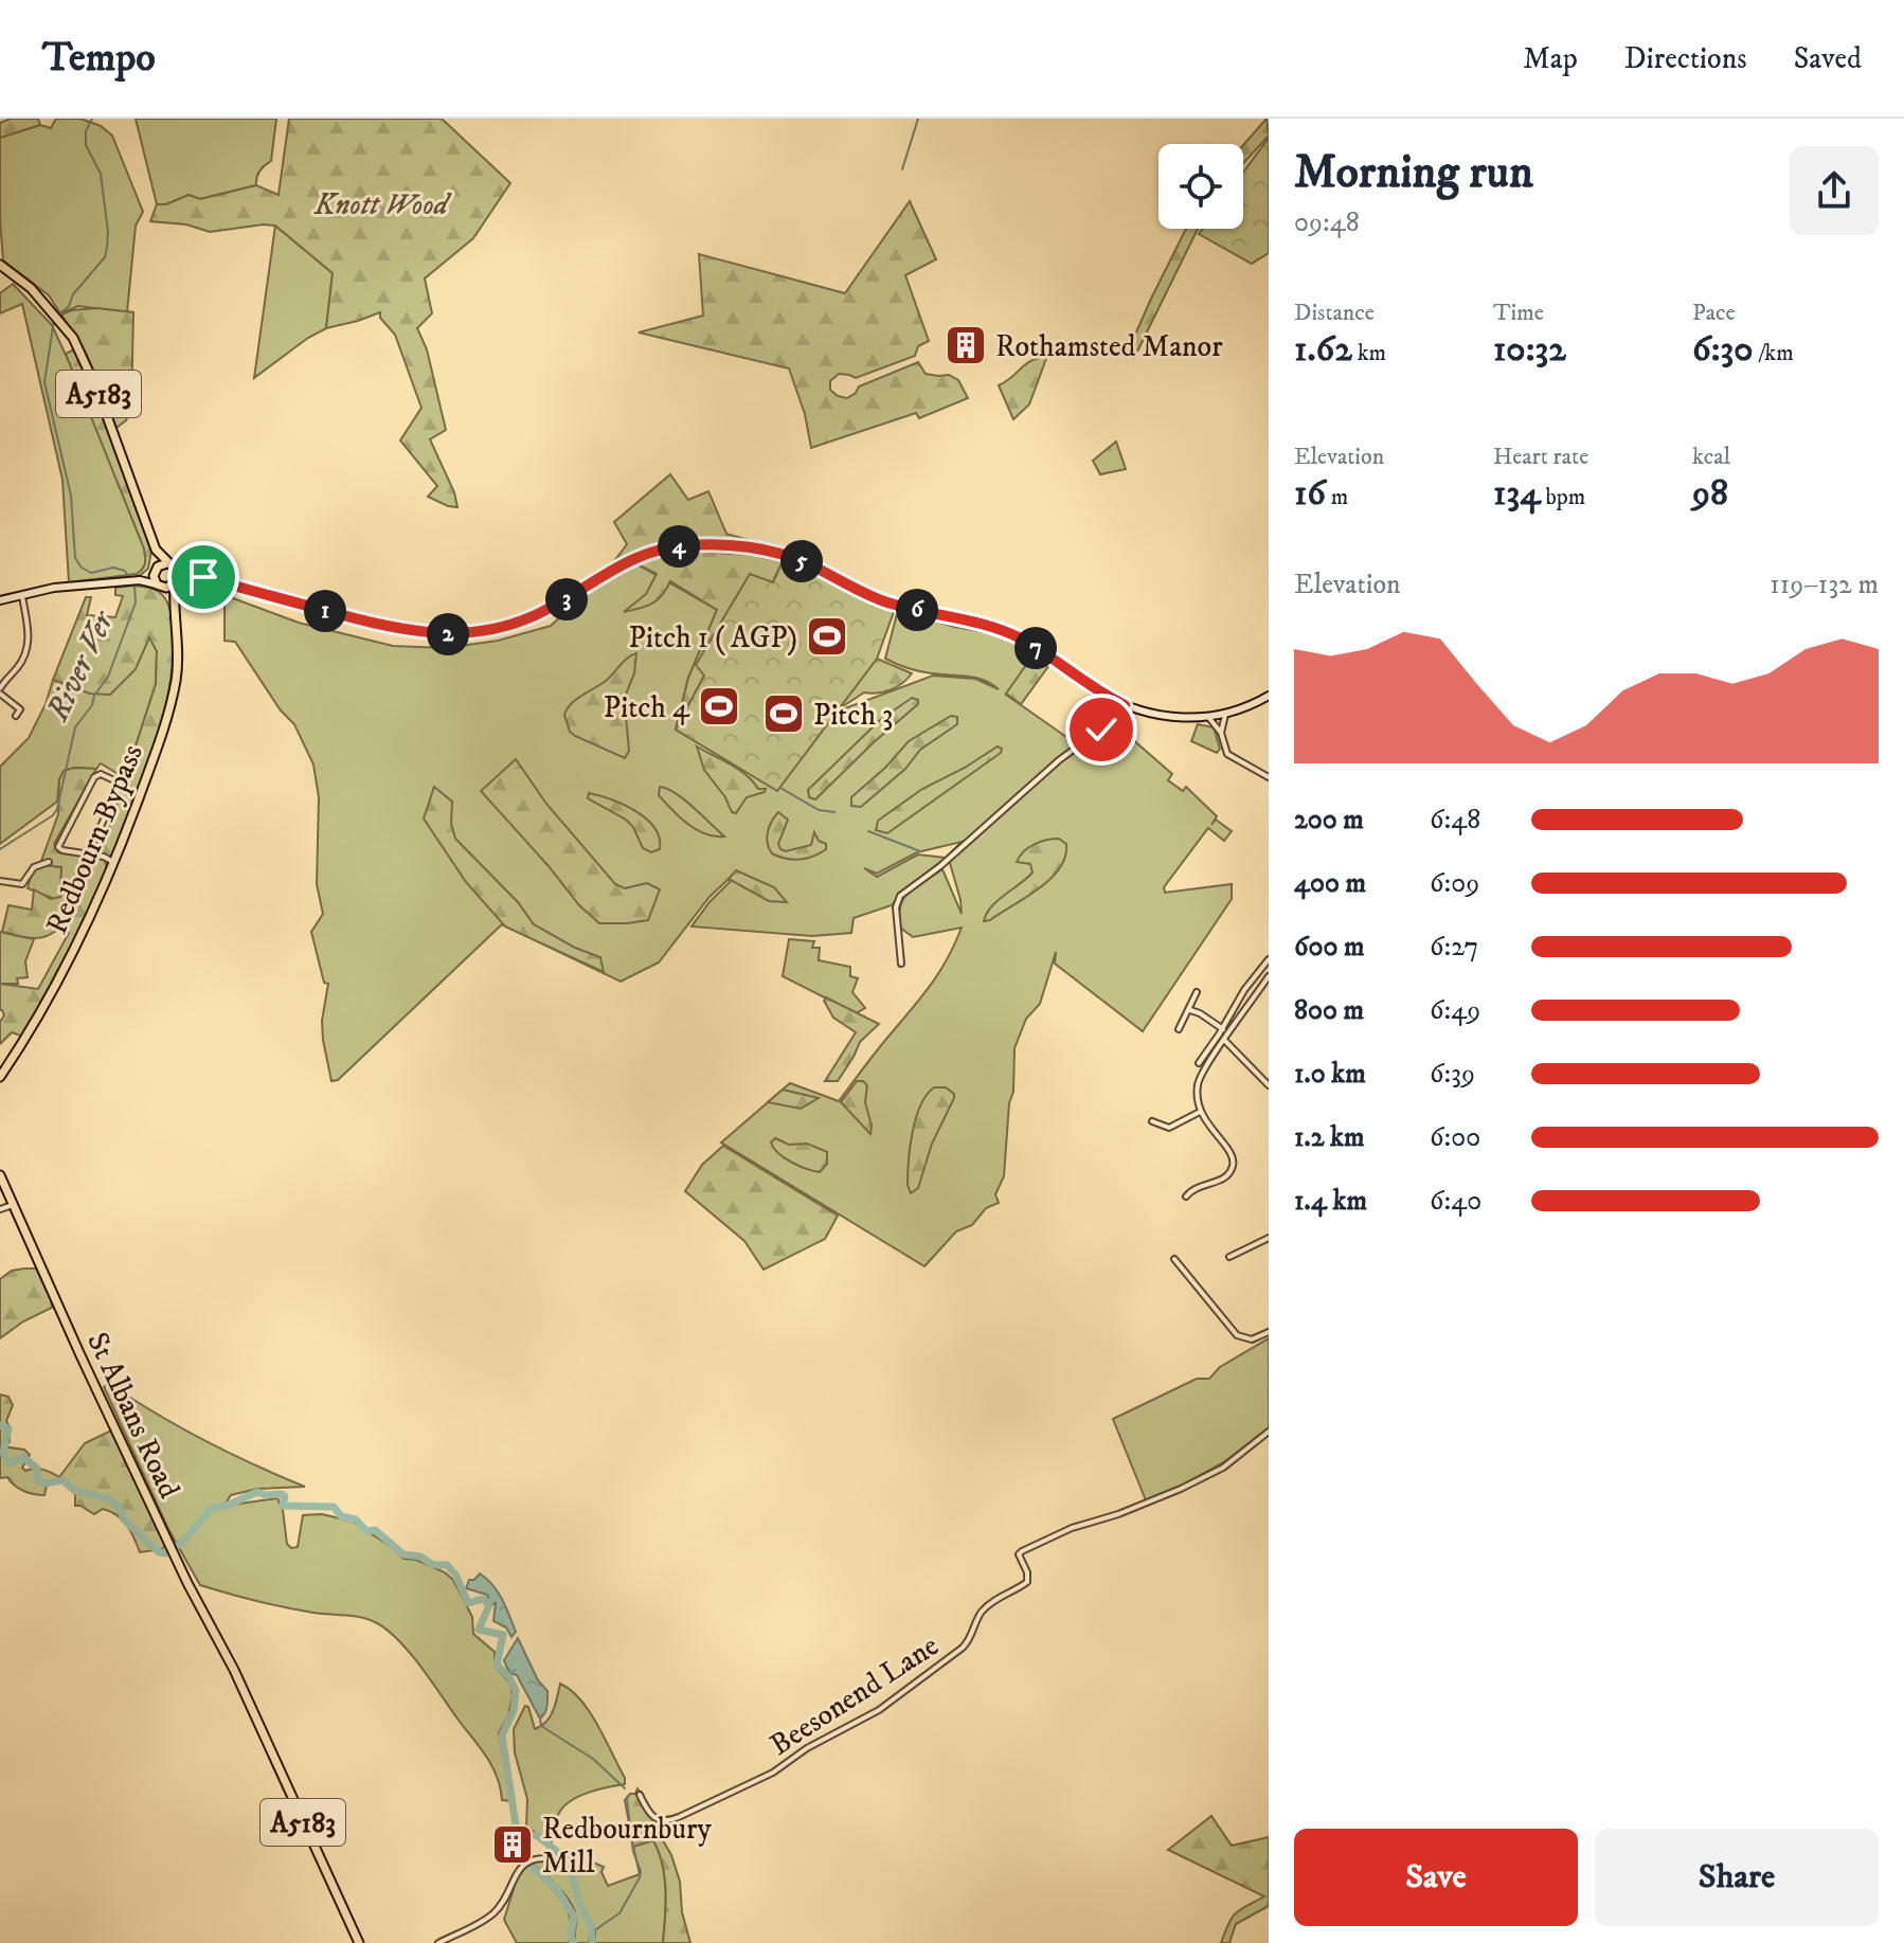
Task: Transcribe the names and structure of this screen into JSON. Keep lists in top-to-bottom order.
{
  "streets": {
    "main road": ["A5183", "Redbourn Bypass", "St Albans Road"],
    "street": ["Beesonend Lane"]
  },
  "water": ["River Ver"],
  "parks": ["Knott Wood"],
  "places": {
    "building": ["Rothamsted Manor", "Redbournbury Mill"],
    "sports": ["Pitch 1 ( AGP)", "Pitch 4", "Pitch 3"]
  },
  "page": {
    "header": "Tempo",
    "nav": ["Map", "Directions", "Saved"],
    "heading": ["Morning run", "09:48"],
    "stats": [
      ["Distance", "1.62 km"],
      ["Time", "10:32"],
      ["Pace", "6:30 /km"],
      ["Elevation", "16 m"],
      ["Heart rate", "134 bpm"],
      ["kcal", "98"]
    ],
    "pins": [
      "4",
      "5",
      "3",
      "6",
      "1",
      "2",
      "7"
    ],
    "chart": ["Elevation", "119–132 m"],
    "list": [
      {
        "name": "200 m",
        "note": "6:48"
      },
      {
        "name": "400 m",
        "note": "6:09"
      },
      {
        "name": "600 m",
        "note": "6:27"
      },
      {
        "name": "800 m",
        "note": "6:49"
      },
      {
        "name": "1.0 km",
        "note": "6:39"
      },
      {
        "name": "1.2 km",
        "note": "6:00"
      },
      {
        "name": "1.4 km",
        "note": "6:40"
      }
    ],
    "buttons": ["Save", "Share"]
  }
}
